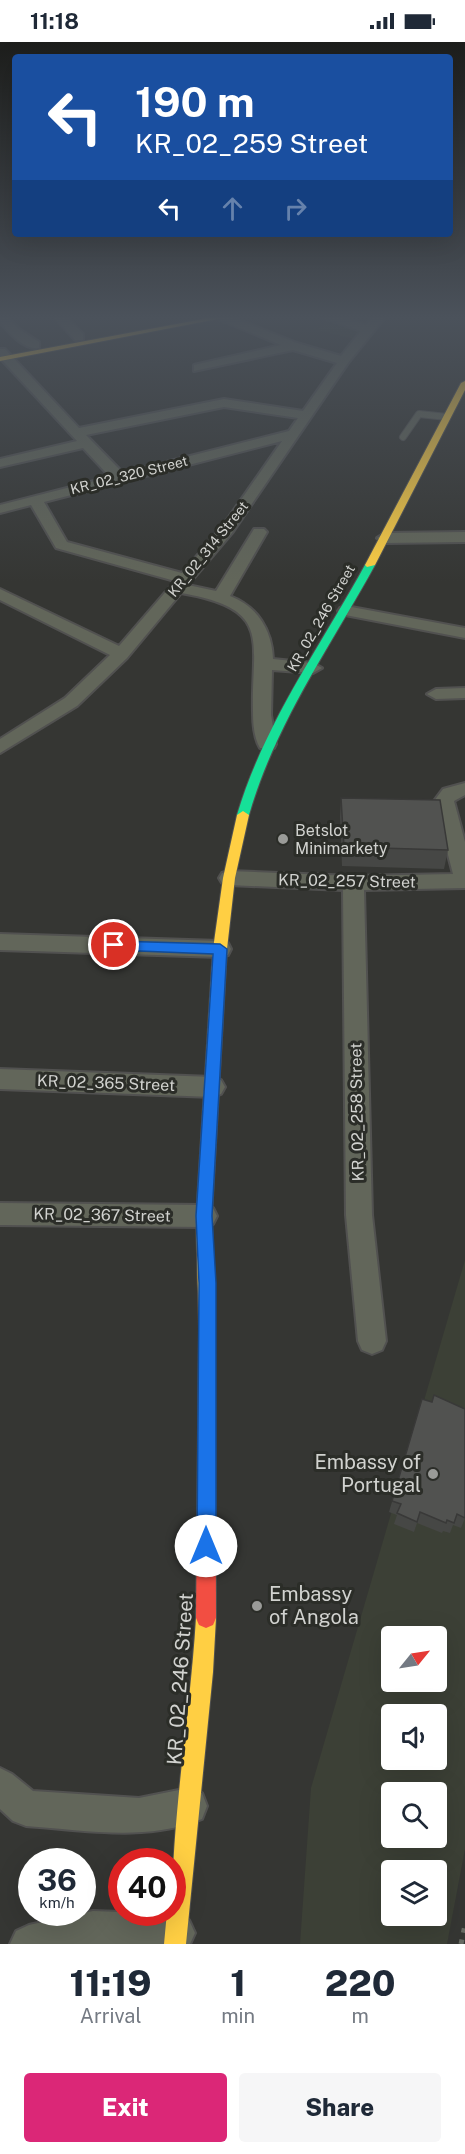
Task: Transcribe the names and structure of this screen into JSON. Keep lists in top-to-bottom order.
{
  "streets": {
    "street": [
      "KR_02_320 Street",
      "KR_02_314 Street",
      "KR_02_246 Street",
      "KR_02_257 Street",
      "KR_02_365 Street",
      "KR_02_258 Street",
      "KR_02_367 Street"
    ]
  },
  "crossings": [
    ["KR_02_320 Street", "KR_02_314 Street"],
    ["KR_02_246 Street", "KR_02_257 Street"],
    ["KR_02_246 Street", "KR_02_365 Street"],
    ["KR_02_246 Street", "KR_02_367 Street"],
    ["KR_02_257 Street", "KR_02_258 Street"]
  ],
  "places": ["Betslot Minimarkety", "Embassy of Portugal", "Embassy of Angola"],
  "north": "top right",
  "page": {
    "status": "11:18",
    "turn": ["190 m", "KR_02_259 Street"],
    "speed": "36 km/h",
    "limit": "40",
    "eta": [
      "11:19",
      "Arrival",
      "1",
      "min",
      "220",
      "m"
    ],
    "buttons": ["Exit", "Share"]
  }
}
